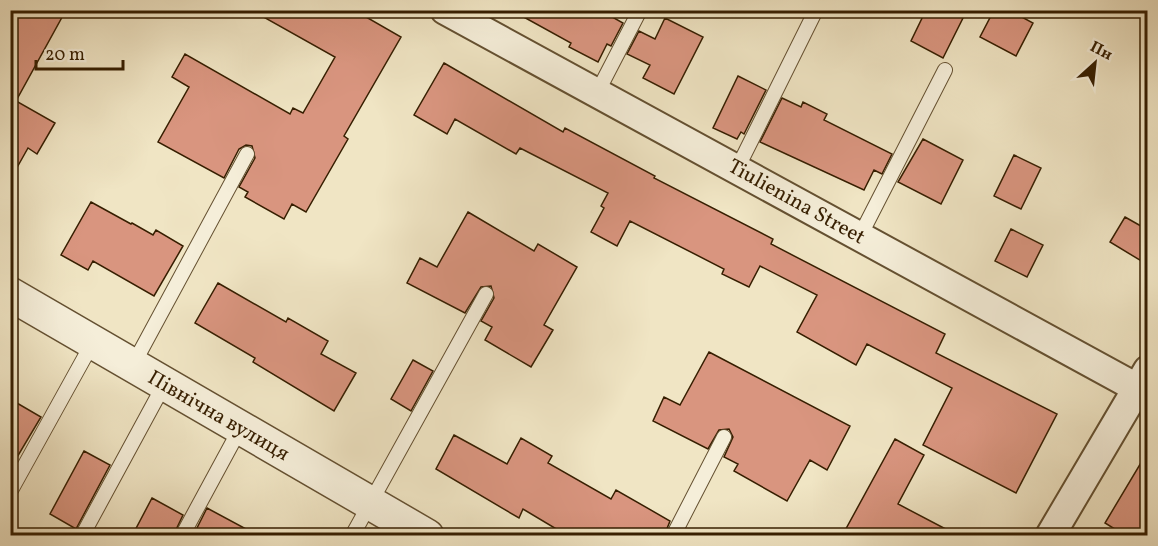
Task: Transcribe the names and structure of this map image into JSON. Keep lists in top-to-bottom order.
{
  "streets": {
    "street": ["Tiulienina Street", "Північна вулиця"]
  },
  "scale_bar": "20 m",
  "north": "top right"
}
